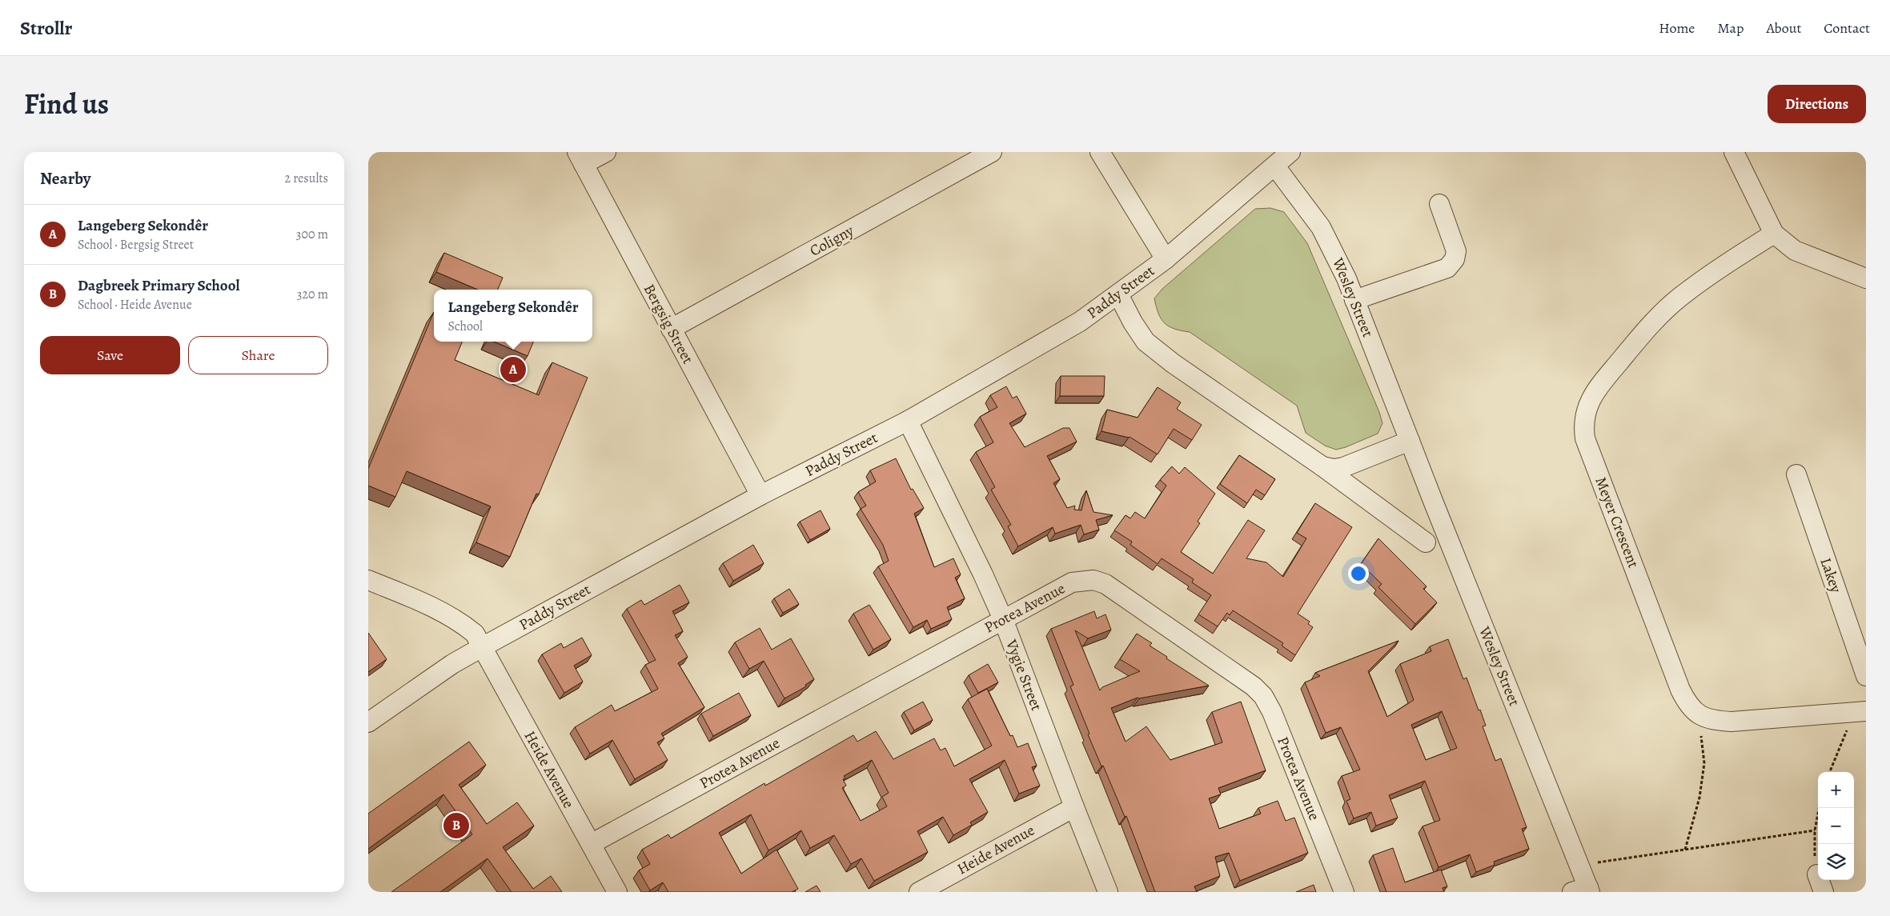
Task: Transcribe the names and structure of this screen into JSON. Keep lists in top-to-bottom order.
{
  "streets": {
    "street": [
      "Coligny",
      "Paddy Street",
      "Wesley Street",
      "Bergsig Street",
      "Meyer Crescent",
      "Lakey",
      "Protea Avenue",
      "Vygie Street",
      "Heide Avenue"
    ]
  },
  "crossings": [
    ["Coligny", "Bergsig Street"],
    ["Paddy Street", "Wesley Street"],
    ["Paddy Street", "Bergsig Street"],
    ["Paddy Street", "Vygie Street"],
    ["Paddy Street", "Heide Avenue"],
    ["Protea Avenue", "Vygie Street"],
    ["Protea Avenue", "Heide Avenue"],
    ["Vygie Street", "Heide Avenue"]
  ],
  "page": {
    "header": "Strollr",
    "nav": [
      "Home",
      "Map",
      "About",
      "Contact"
    ],
    "title": "Find us",
    "buttons": [
      "Directions",
      ["Save", "Share"]
    ],
    "heading": ["Nearby", "2 results"],
    "list": [
      {
        "mark": "A",
        "name": "Langeberg Sekondêr",
        "note": "School · Bergsig Street",
        "value": "300 m"
      },
      {
        "mark": "B",
        "name": "Dagbreek Primary School",
        "note": "School · Heide Avenue",
        "value": "320 m"
      }
    ],
    "popup": ["Langeberg Sekondêr", "School"],
    "pins": ["A", "B"],
    "map_buttons": ["+", "−"]
  }
}
